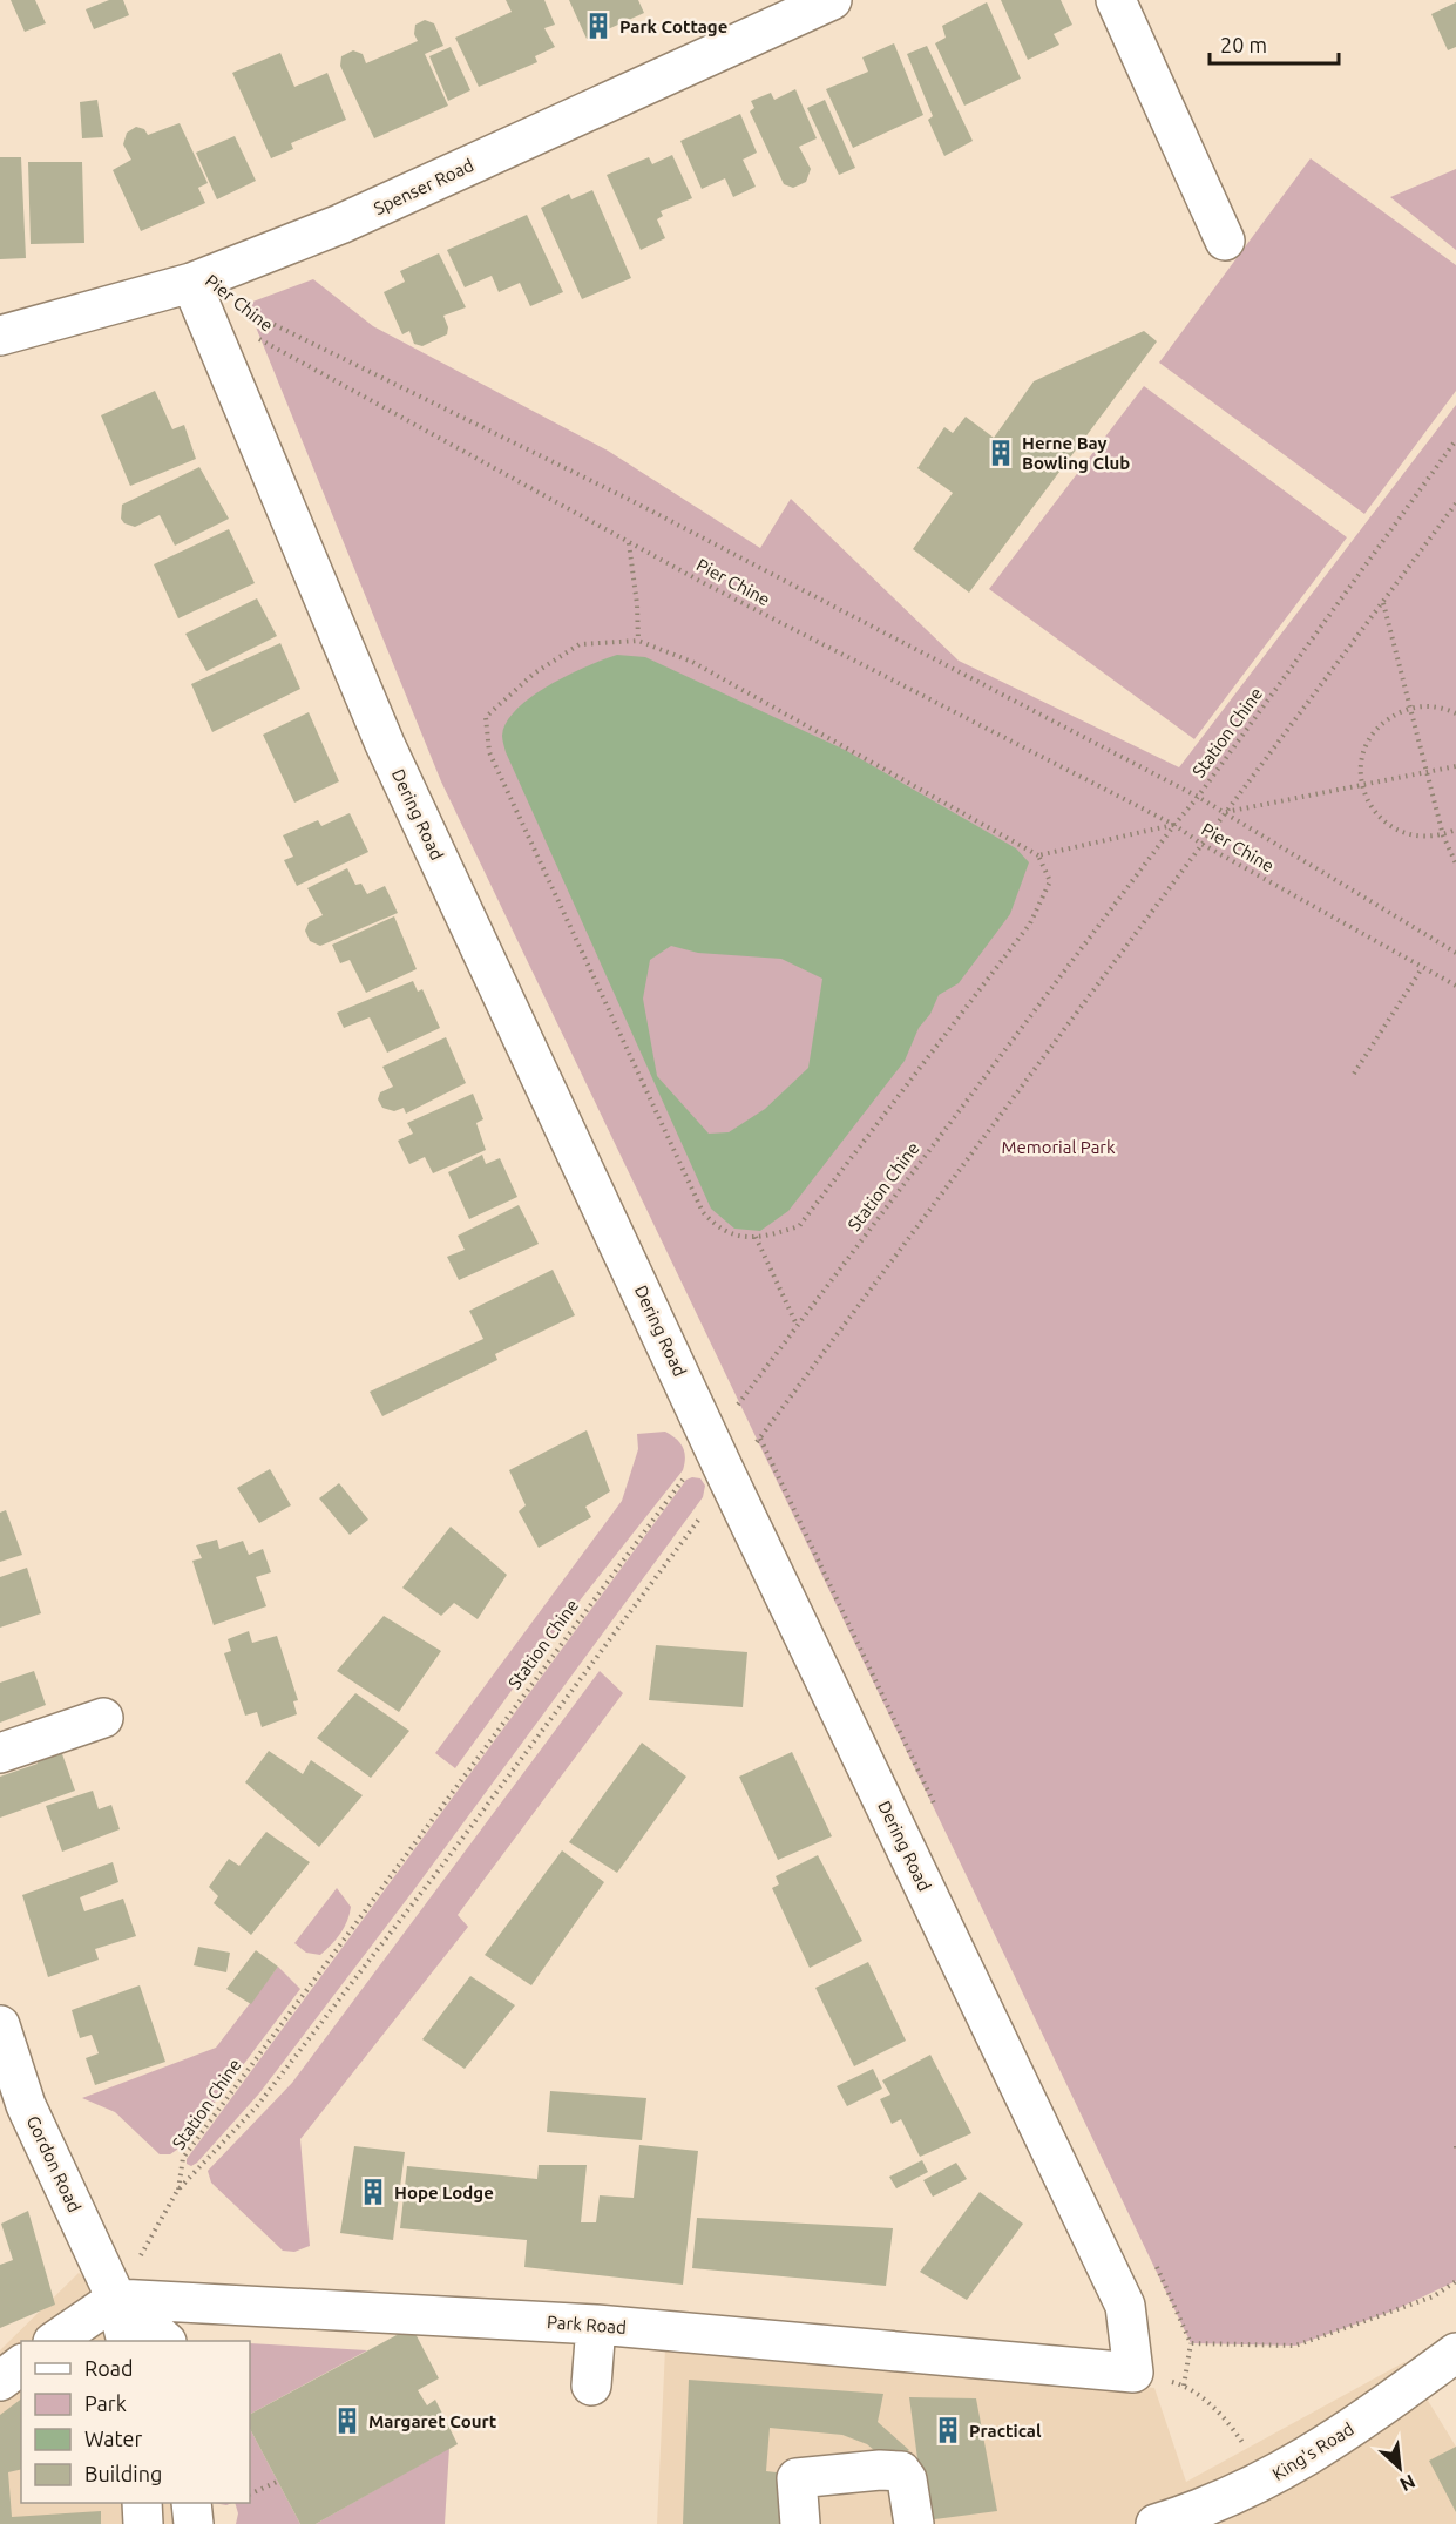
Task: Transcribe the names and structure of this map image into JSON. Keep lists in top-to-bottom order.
{
  "streets": {
    "street": [
      "Spenser Road",
      "Dering Road",
      "Gordon Road",
      "Park Road",
      "King's Road"
    ],
    "path": ["Pier Chine", "Station Chine"]
  },
  "crossings": [
    ["Spenser Road", "Pier Chine"],
    ["Spenser Road", "Dering Road"],
    ["Pier Chine", "Station Chine"],
    ["Pier Chine", "Dering Road"],
    ["Station Chine", "Dering Road"],
    ["Dering Road", "Park Road"],
    ["Gordon Road", "Park Road"]
  ],
  "parks": ["Memorial Park"],
  "places": {
    "building": [
      "Park Cottage",
      "Herne Bay Bowling Club",
      "Hope Lodge",
      "Margaret Court",
      "Practical"
    ]
  },
  "legend": [
    "Road",
    "Park",
    "Water",
    "Building"
  ],
  "scale_bar": "20 m",
  "north": "bottom right"
}
